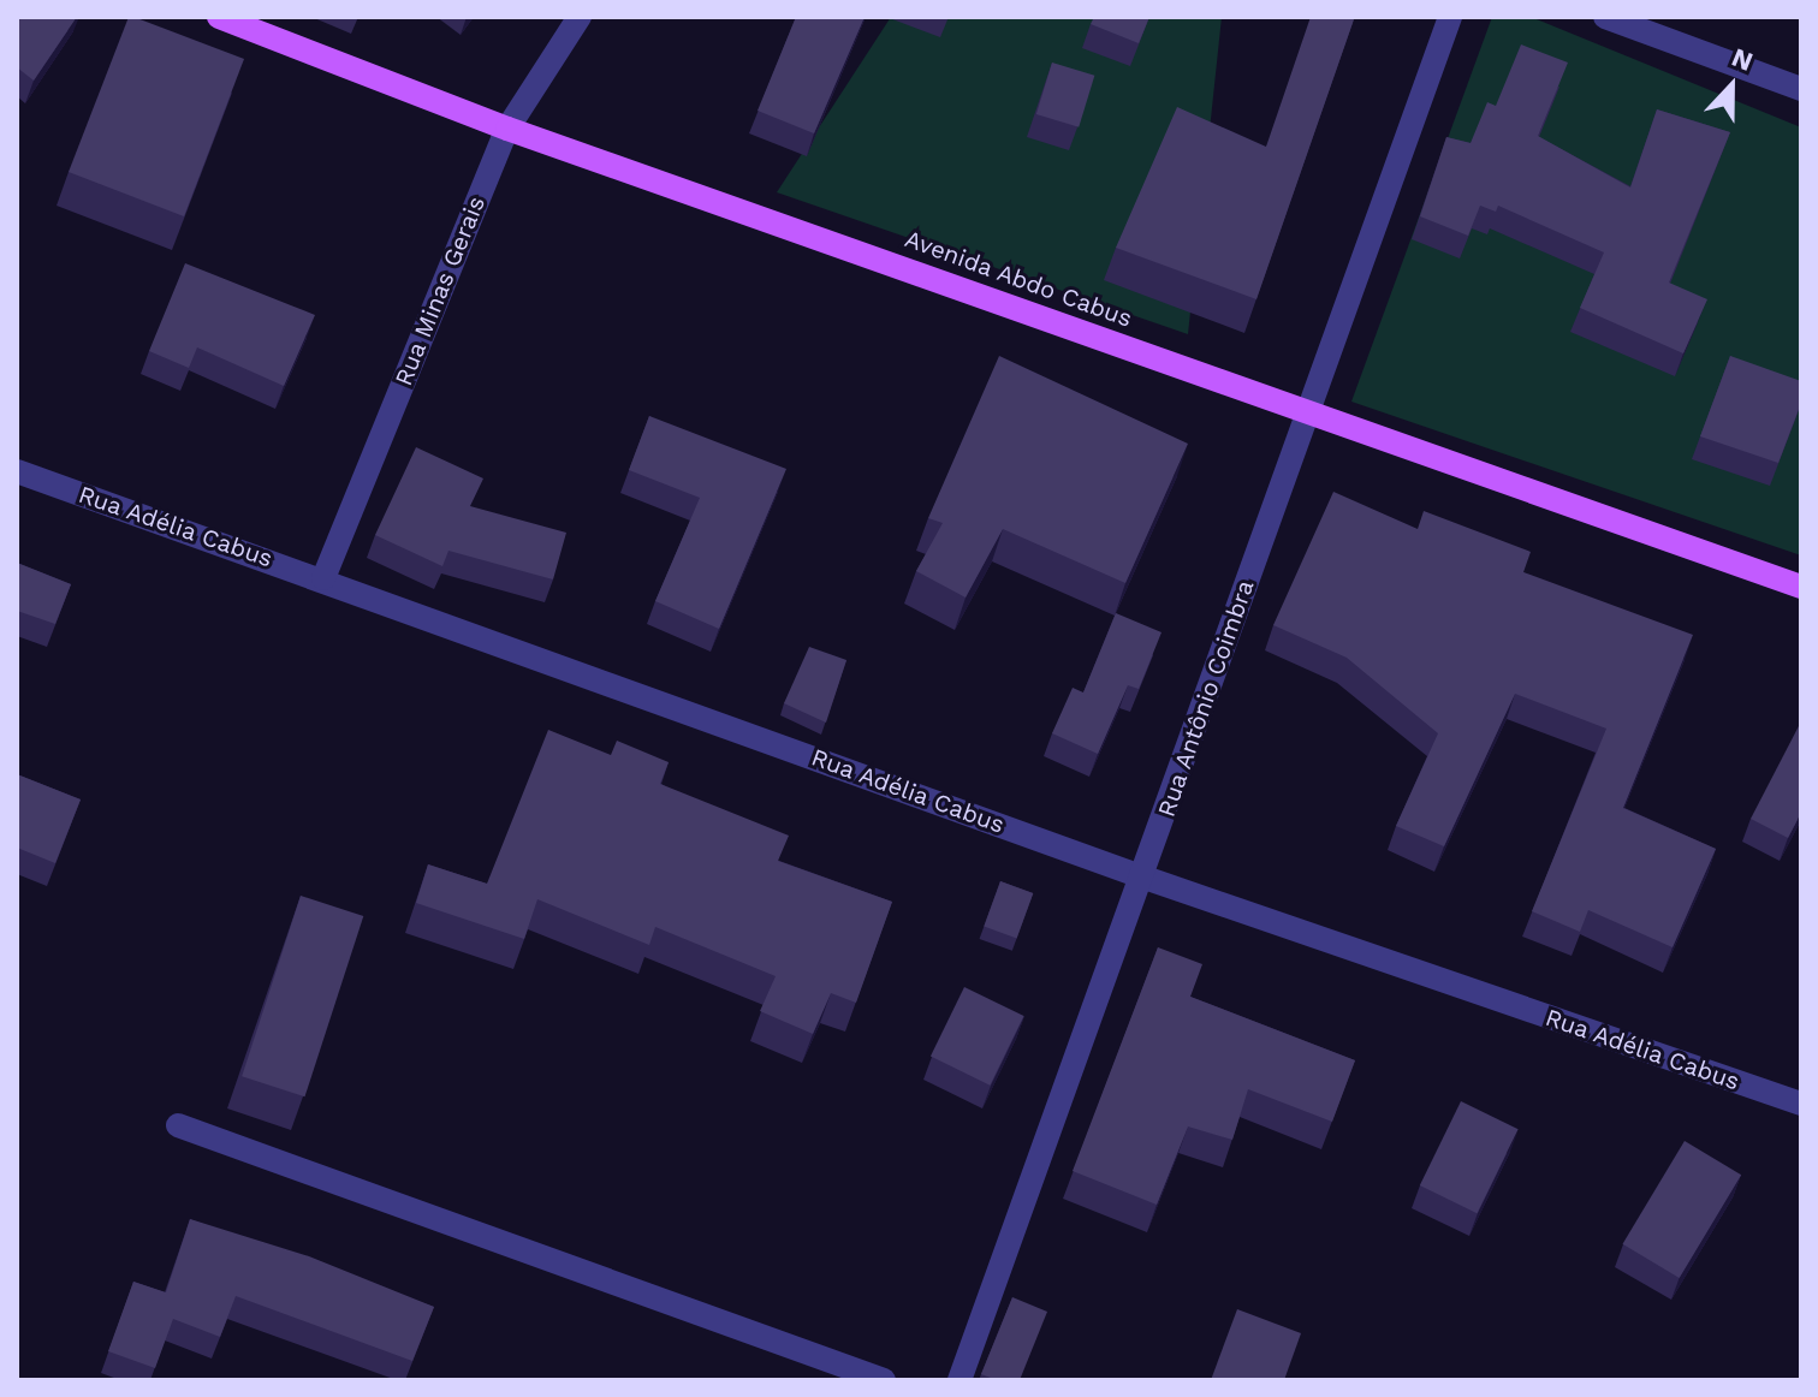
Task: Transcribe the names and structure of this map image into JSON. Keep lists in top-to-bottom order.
{
  "streets": {
    "main road": ["Avenida Abdo Cabus"],
    "street": ["Rua Minas Gerais", "Rua Adélia Cabus", "Rua Antônio Coimbra"]
  },
  "crossings": [
    ["Avenida Abdo Cabus", "Rua Minas Gerais"],
    ["Avenida Abdo Cabus", "Rua Antônio Coimbra"],
    ["Rua Minas Gerais", "Rua Adélia Cabus"],
    ["Rua Adélia Cabus", "Rua Antônio Coimbra"]
  ],
  "north": "top"
}
